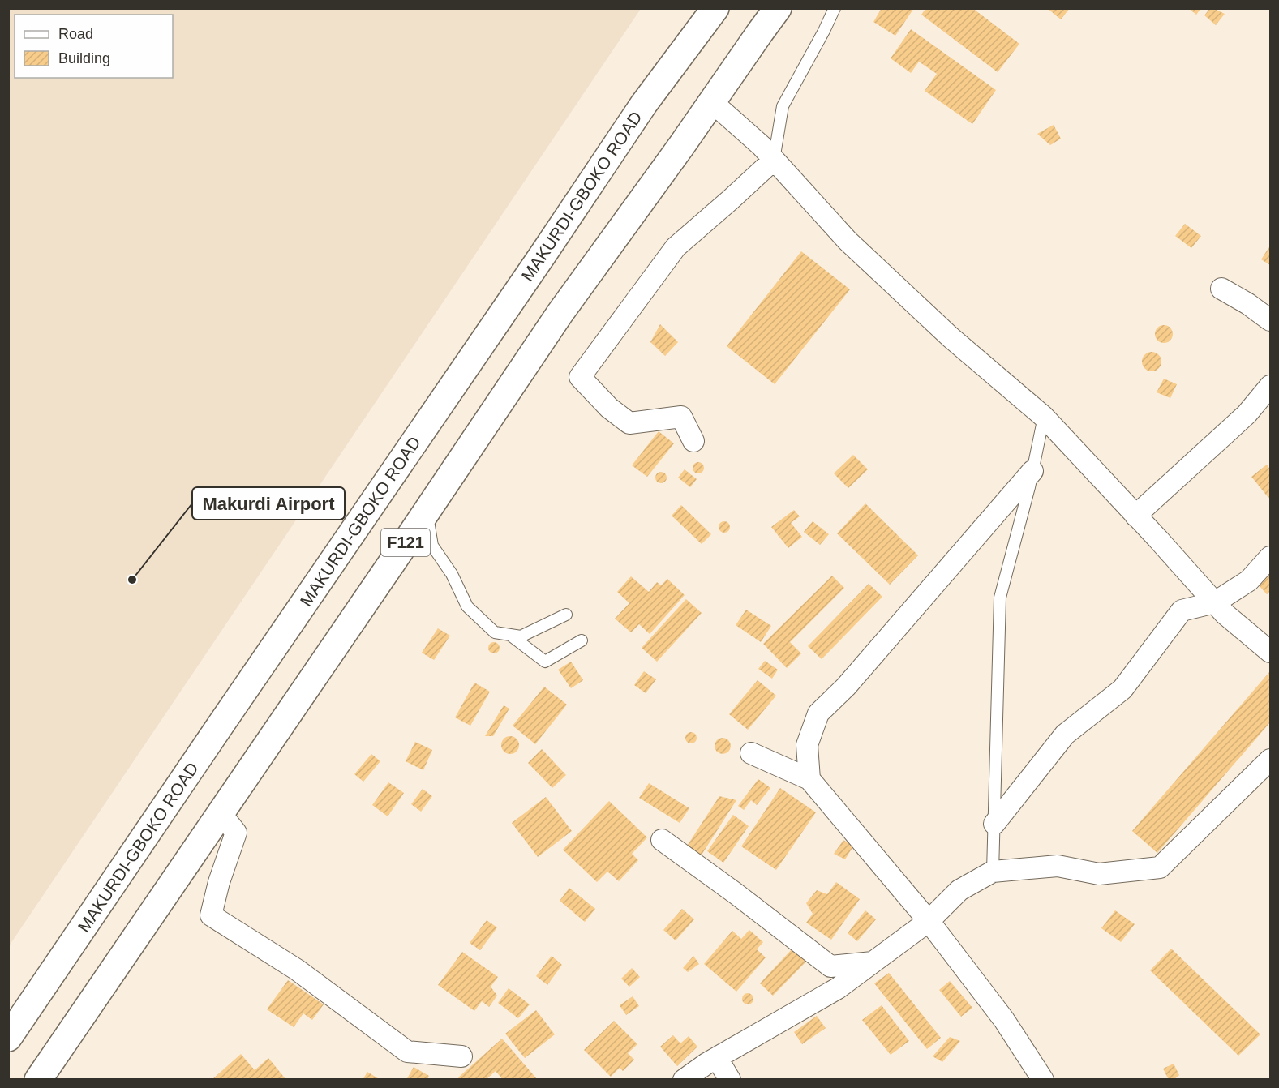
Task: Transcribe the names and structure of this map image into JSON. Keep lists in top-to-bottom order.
{
  "streets": {
    "main road": ["MAKURDI-GBOKO ROAD", "F121"]
  },
  "places": ["Makurdi Airport"],
  "legend": ["Road", "Building"]
}
